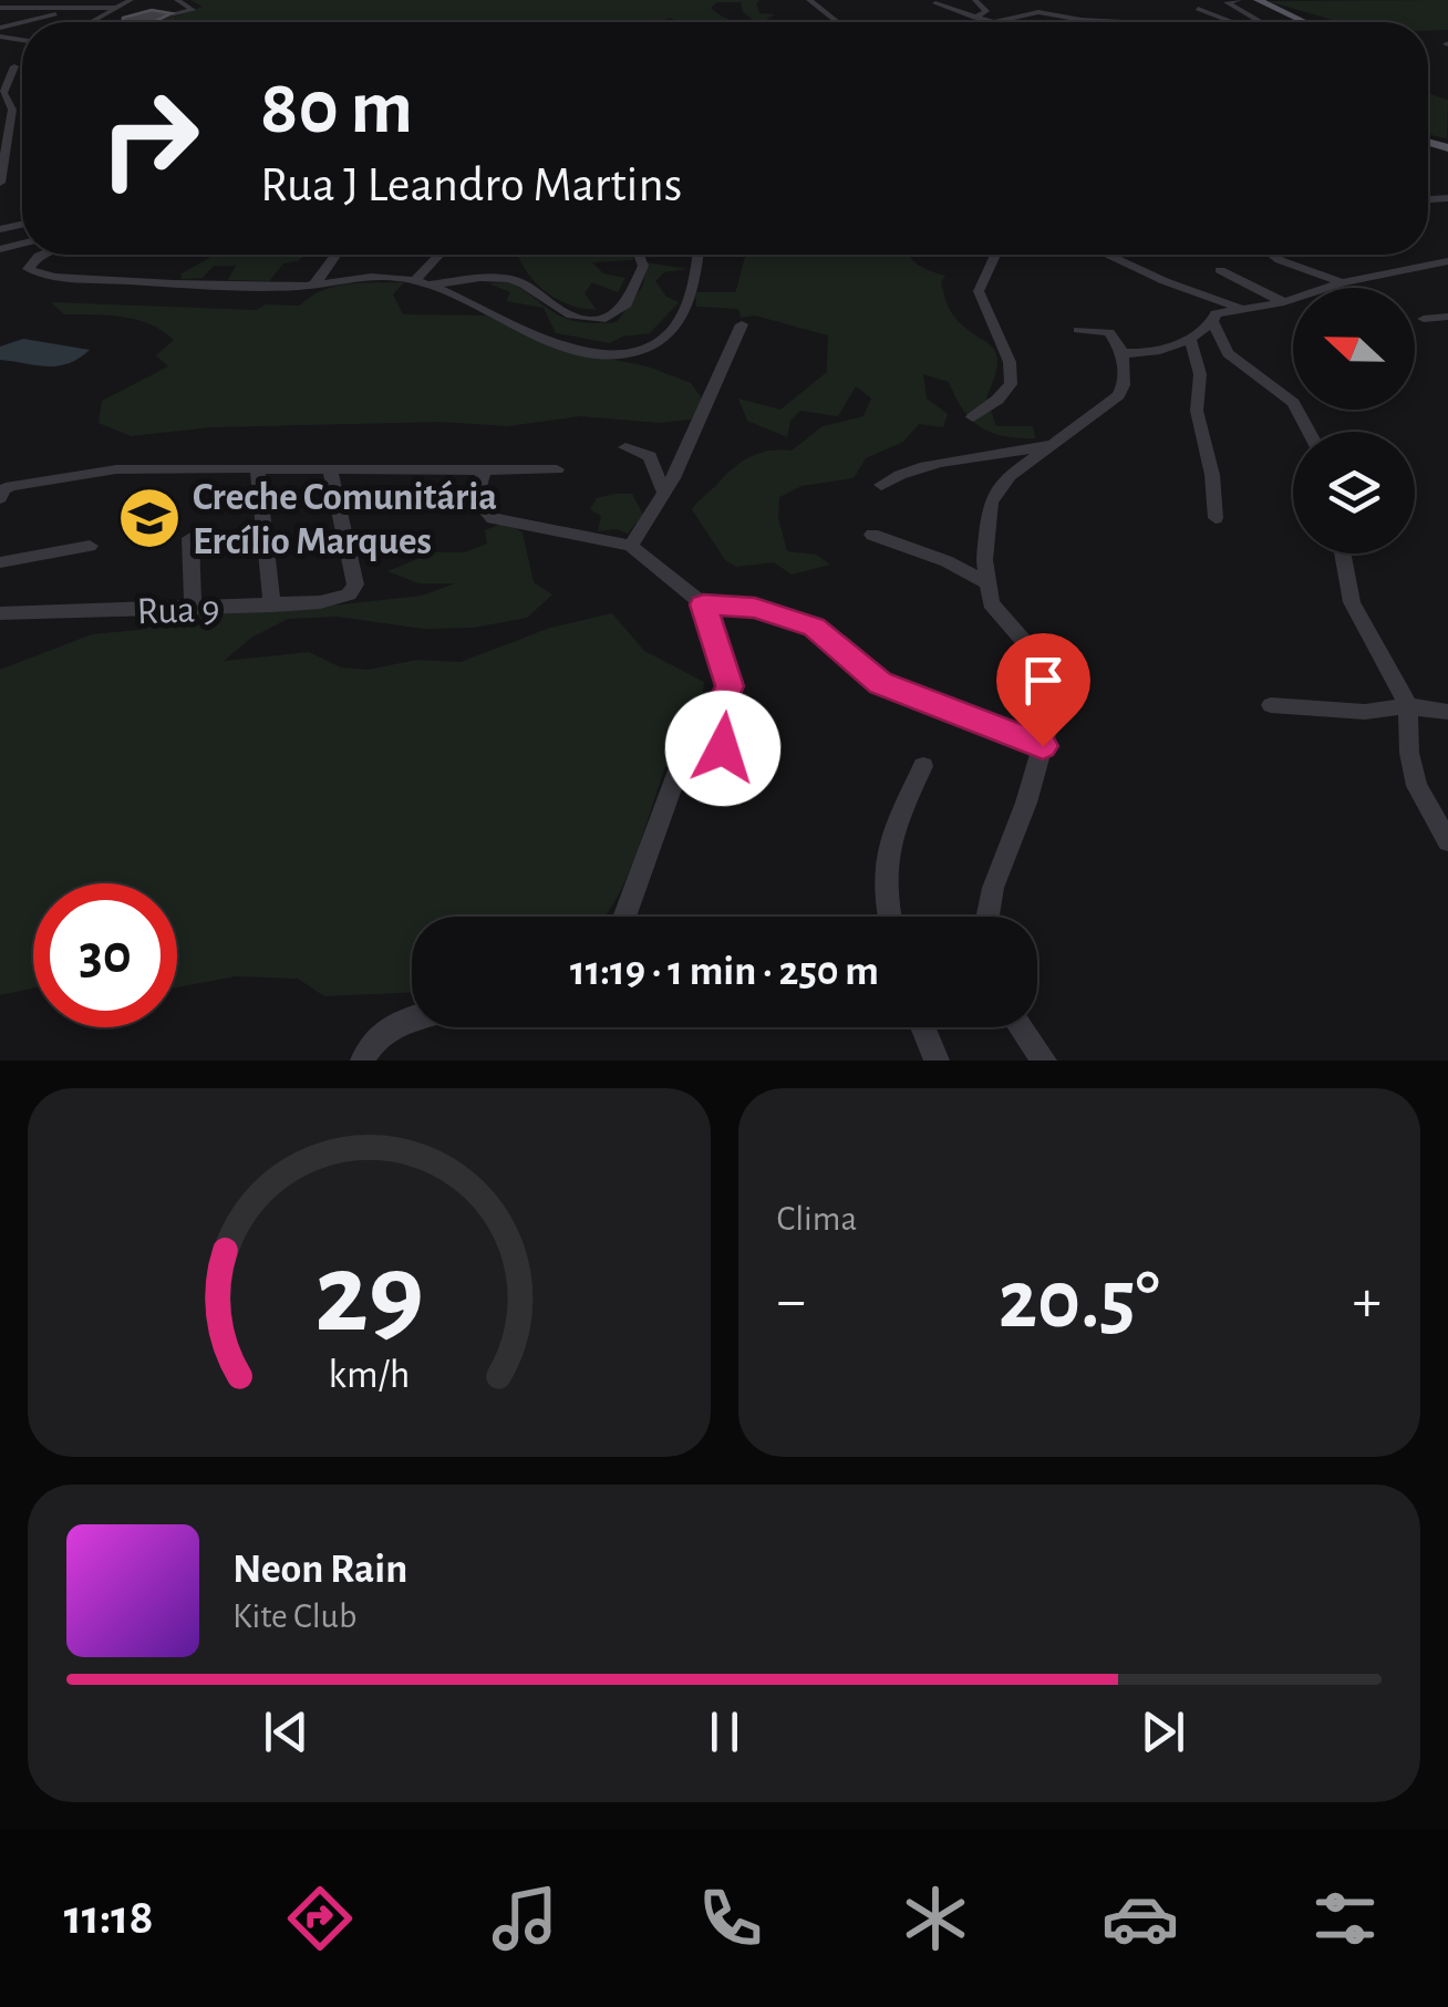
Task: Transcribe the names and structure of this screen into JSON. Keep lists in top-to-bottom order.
{
  "streets": {
    "street": ["Rua 9"]
  },
  "places": {
    "school or university": ["Creche Comunitária Ercílio Marques"]
  },
  "north": "left",
  "page": {
    "turn": ["80 m", "Rua J Leandro Martins"],
    "limit": "30",
    "trip": "11:19 · 1 min · 250 m",
    "tile": "Clima",
    "heat": ["−", "20.5°", "+"],
    "song": ["Neon Rain", "Kite Club"],
    "tabs": "11:18",
    "gauge": ["29", "km/h"]
  }
}
